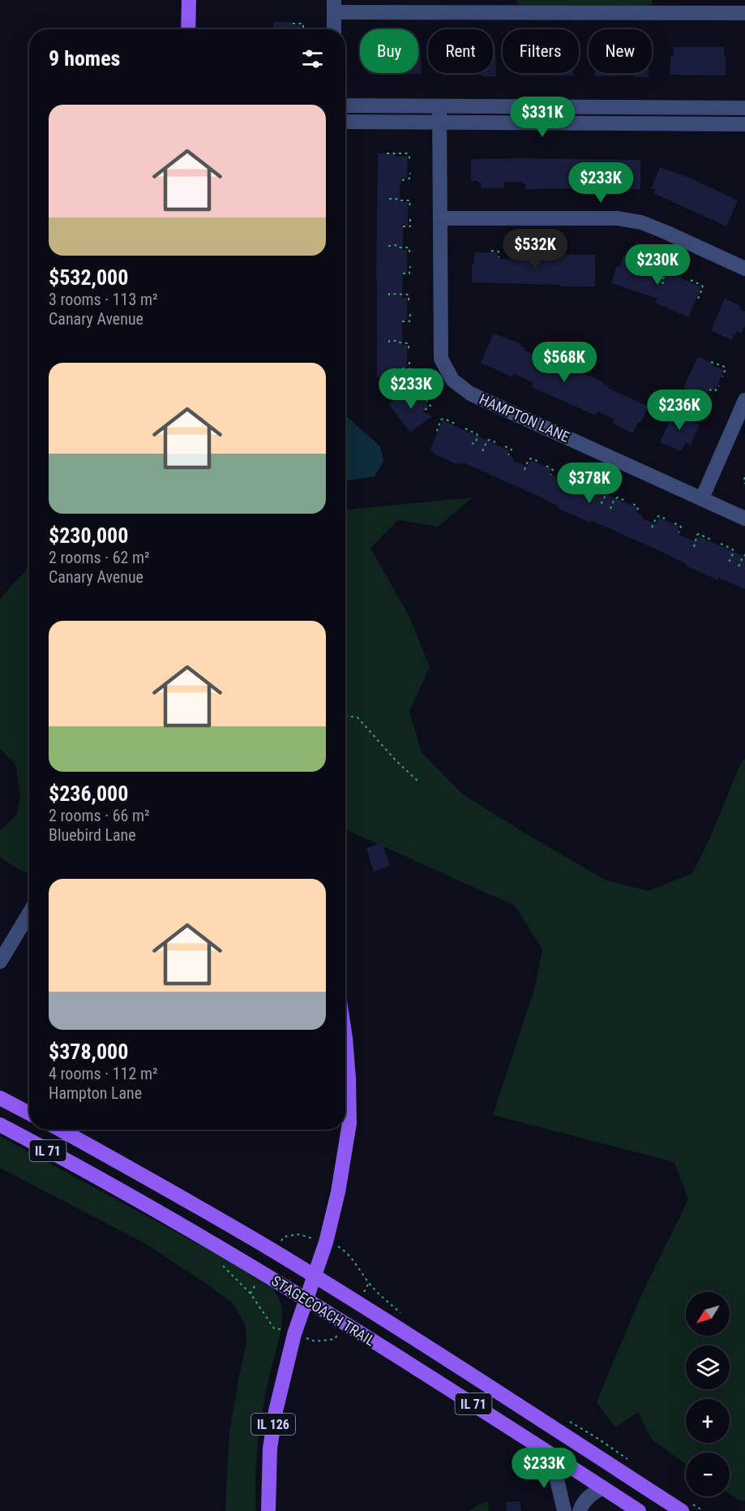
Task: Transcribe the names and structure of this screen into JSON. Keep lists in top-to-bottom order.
{
  "streets": {
    "main road": ["IL 71", "STAGECOACH TRAIL", "IL 126"],
    "street": ["HAMPTON LANE"]
  },
  "north": "bottom left",
  "page": {
    "chip": [
      "Buy",
      "Rent",
      "Filters",
      "New"
    ],
    "heading": "9 homes",
    "list": [
      {
        "name": "$532,000",
        "note": "3 rooms · 113 m² · Canary Avenue"
      },
      {
        "name": "$230,000",
        "note": "2 rooms · 62 m² · Canary Avenue"
      },
      {
        "name": "$236,000",
        "note": "2 rooms · 66 m² · Bluebird Lane"
      },
      {
        "name": "$378,000",
        "note": "4 rooms · 112 m² · Hampton Lane"
      }
    ],
    "price": [
      "$331K",
      "$233K",
      "$532K",
      "$230K",
      "$568K",
      "$233K",
      "$236K",
      "$378K",
      "$233K"
    ],
    "map_buttons": ["+", "−"]
  }
}
